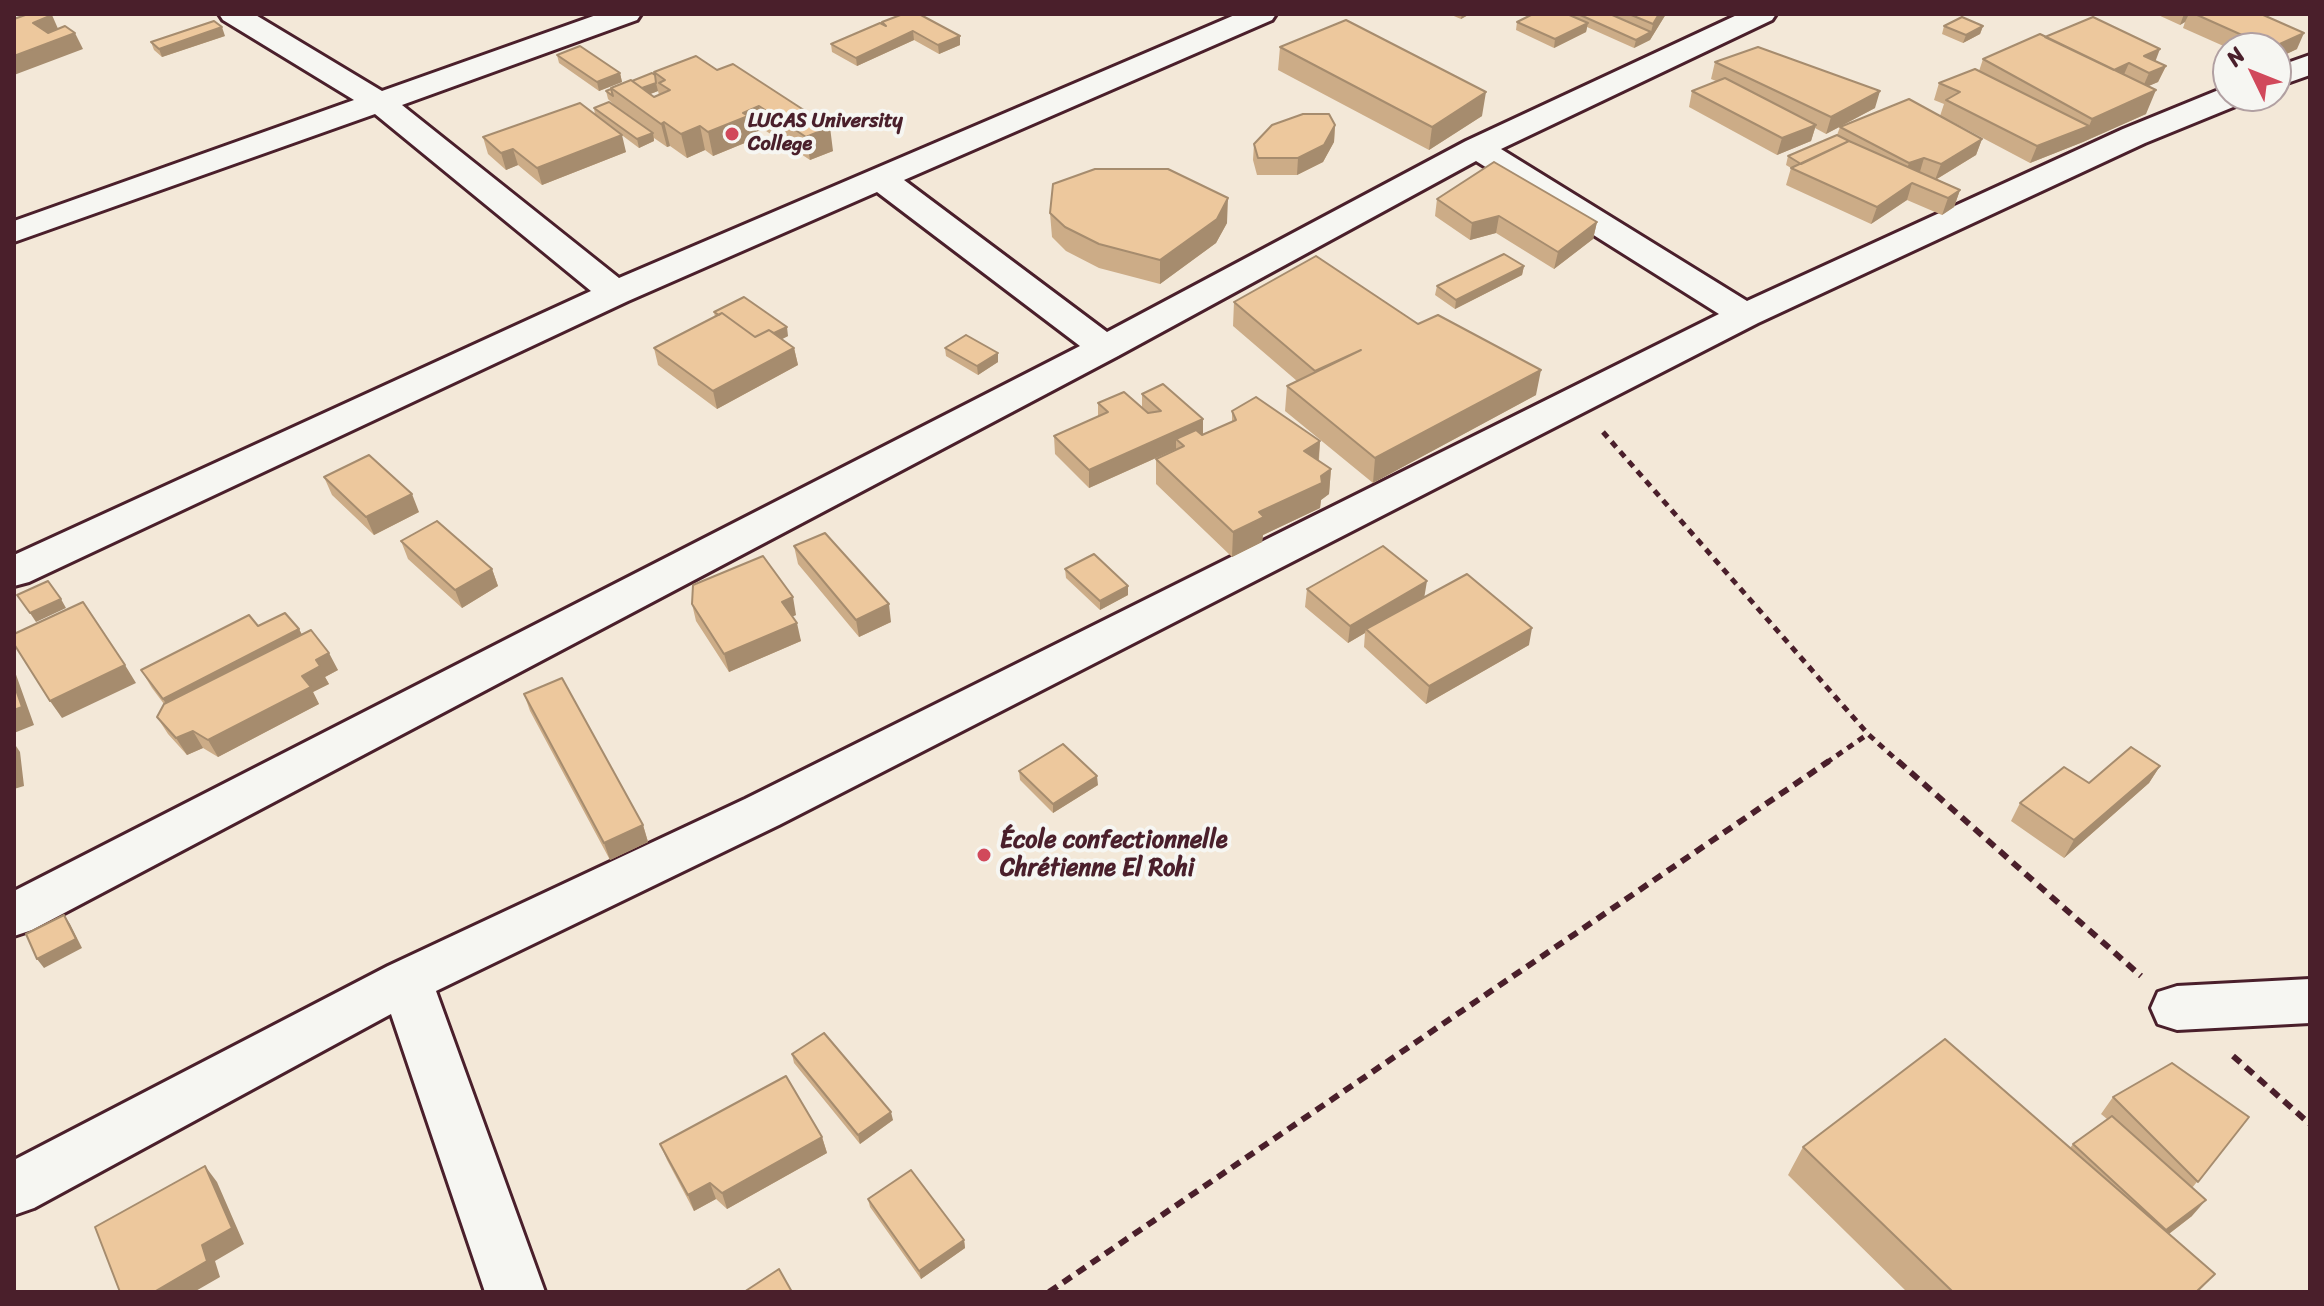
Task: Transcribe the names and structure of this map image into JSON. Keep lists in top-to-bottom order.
{
  "places": ["LUCAS University College", "École confectionnelle Chrétienne El Rohi"],
  "north": "top left"
}
